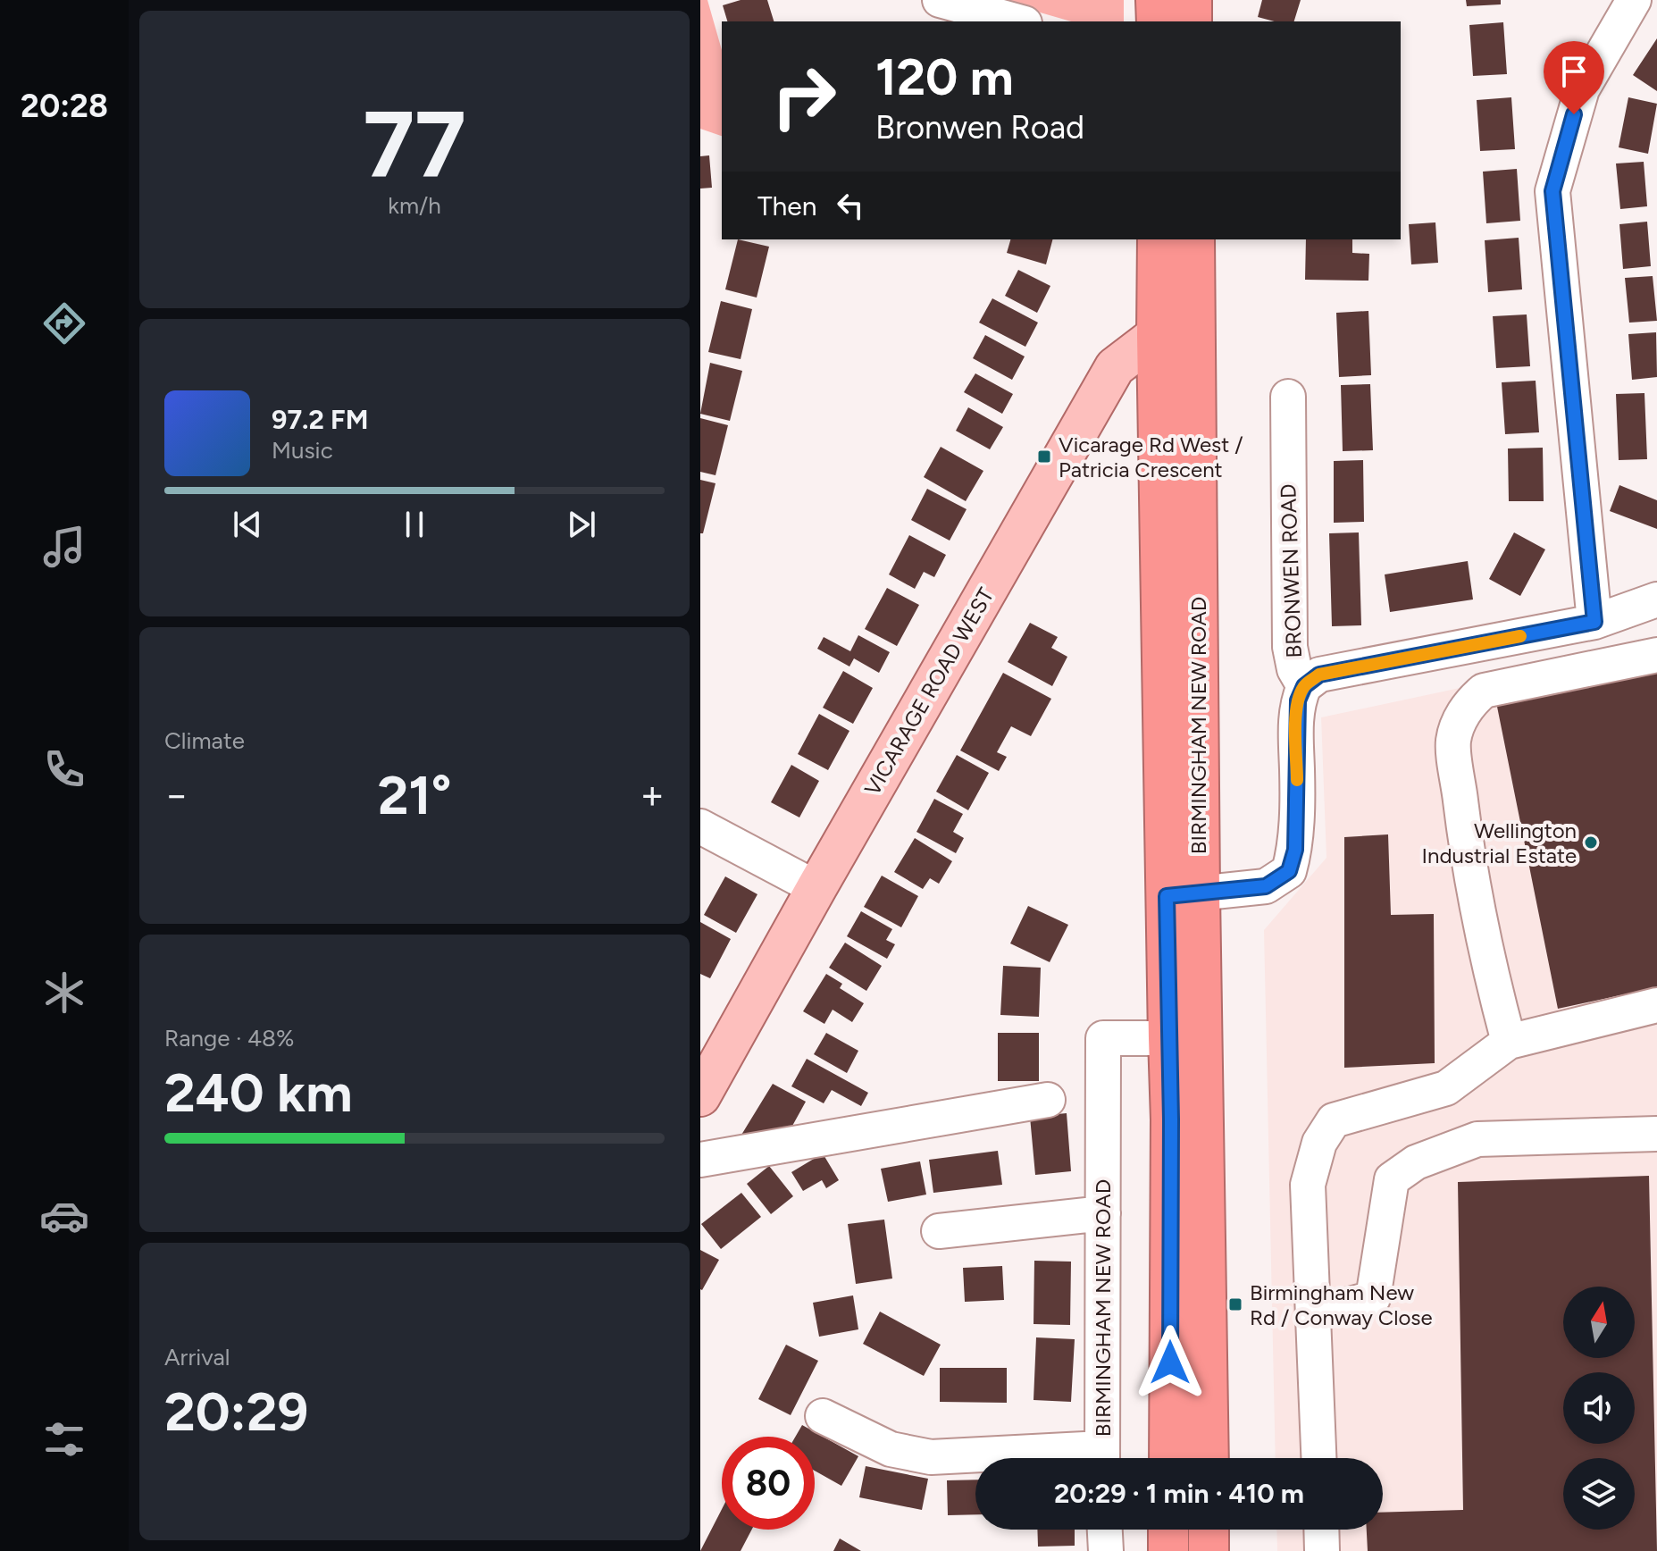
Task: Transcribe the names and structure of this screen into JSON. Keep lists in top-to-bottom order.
{
  "streets": {
    "highway": ["BIRMINGHAM NEW ROAD"],
    "main road": ["VICARAGE ROAD WEST"],
    "street": ["BRONWEN ROAD"]
  },
  "crossings": [
    ["BRONWEN ROAD", "BIRMINGHAM NEW ROAD"],
    ["VICARAGE ROAD WEST", "BIRMINGHAM NEW ROAD"]
  ],
  "places": {
    "transit": ["Vicarage Rd West / Patricia Crescent", "Birmingham New Rd / Conway Close"],
    "other": ["Wellington Industrial Estate"]
  },
  "north": "top",
  "page": {
    "tabs": "20:28",
    "tile": [
      ["77", "km/h"],
      "Climate",
      ["Range · 48%", "240 km"],
      ["Arrival", "20:29"]
    ],
    "turn": ["120 m", "Bronwen Road"],
    "then": "Then",
    "song": ["97.2 FM", "Music"],
    "heat": ["−", "21°", "+"],
    "limit": "80",
    "trip": "20:29 · 1 min · 410 m"
  }
}
